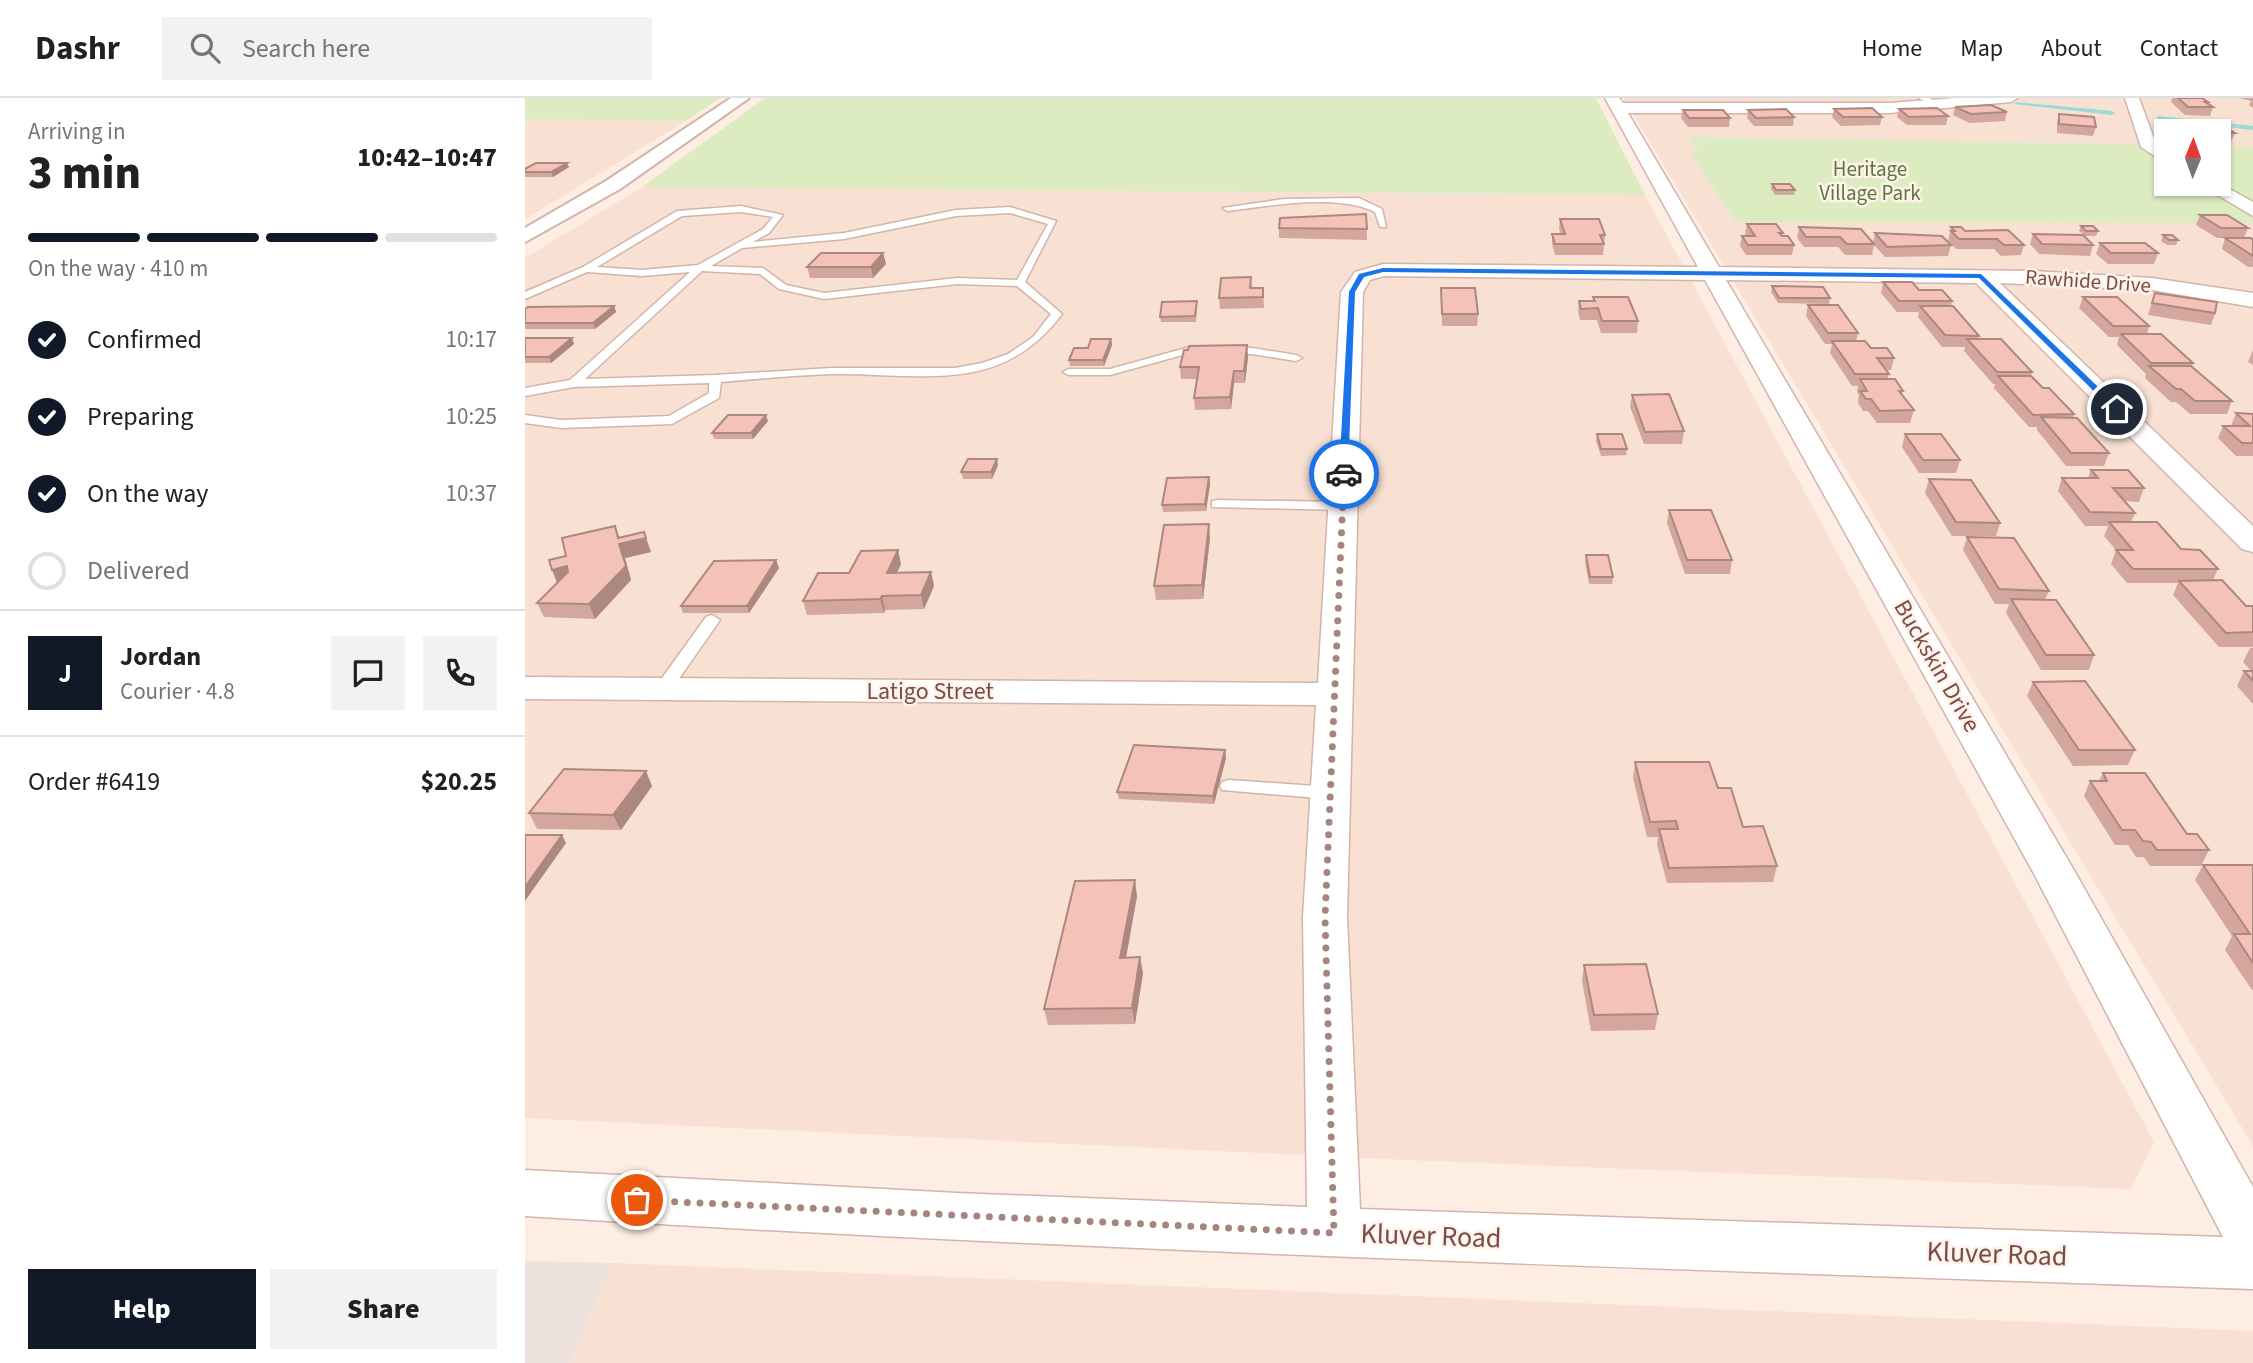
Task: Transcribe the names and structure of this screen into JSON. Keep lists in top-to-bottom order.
{
  "streets": {
    "street": [
      "Rawhide Drive",
      "Buckskin Drive",
      "Latigo Street",
      "Kluver Road"
    ]
  },
  "crossings": [
    ["Rawhide Drive", "Buckskin Drive"]
  ],
  "parks": ["Heritage Village Park"],
  "north": "top",
  "page": {
    "header": "Dashr",
    "search": "Search here",
    "nav": [
      "Home",
      "Map",
      "About",
      "Contact"
    ],
    "heading": ["3 min", "Arriving in", "10:42–10:47"],
    "panel": [
      "Jordan",
      "Courier · 4.8",
      "Order #6419",
      "$20.25"
    ],
    "bar": "On the way · 410 m",
    "list": [
      ["Confirmed", "10:17"],
      ["Preparing", "10:25"],
      ["On the way", "10:37"],
      "Delivered"
    ],
    "round": "J",
    "buttons": ["Help", "Share"]
  }
}
